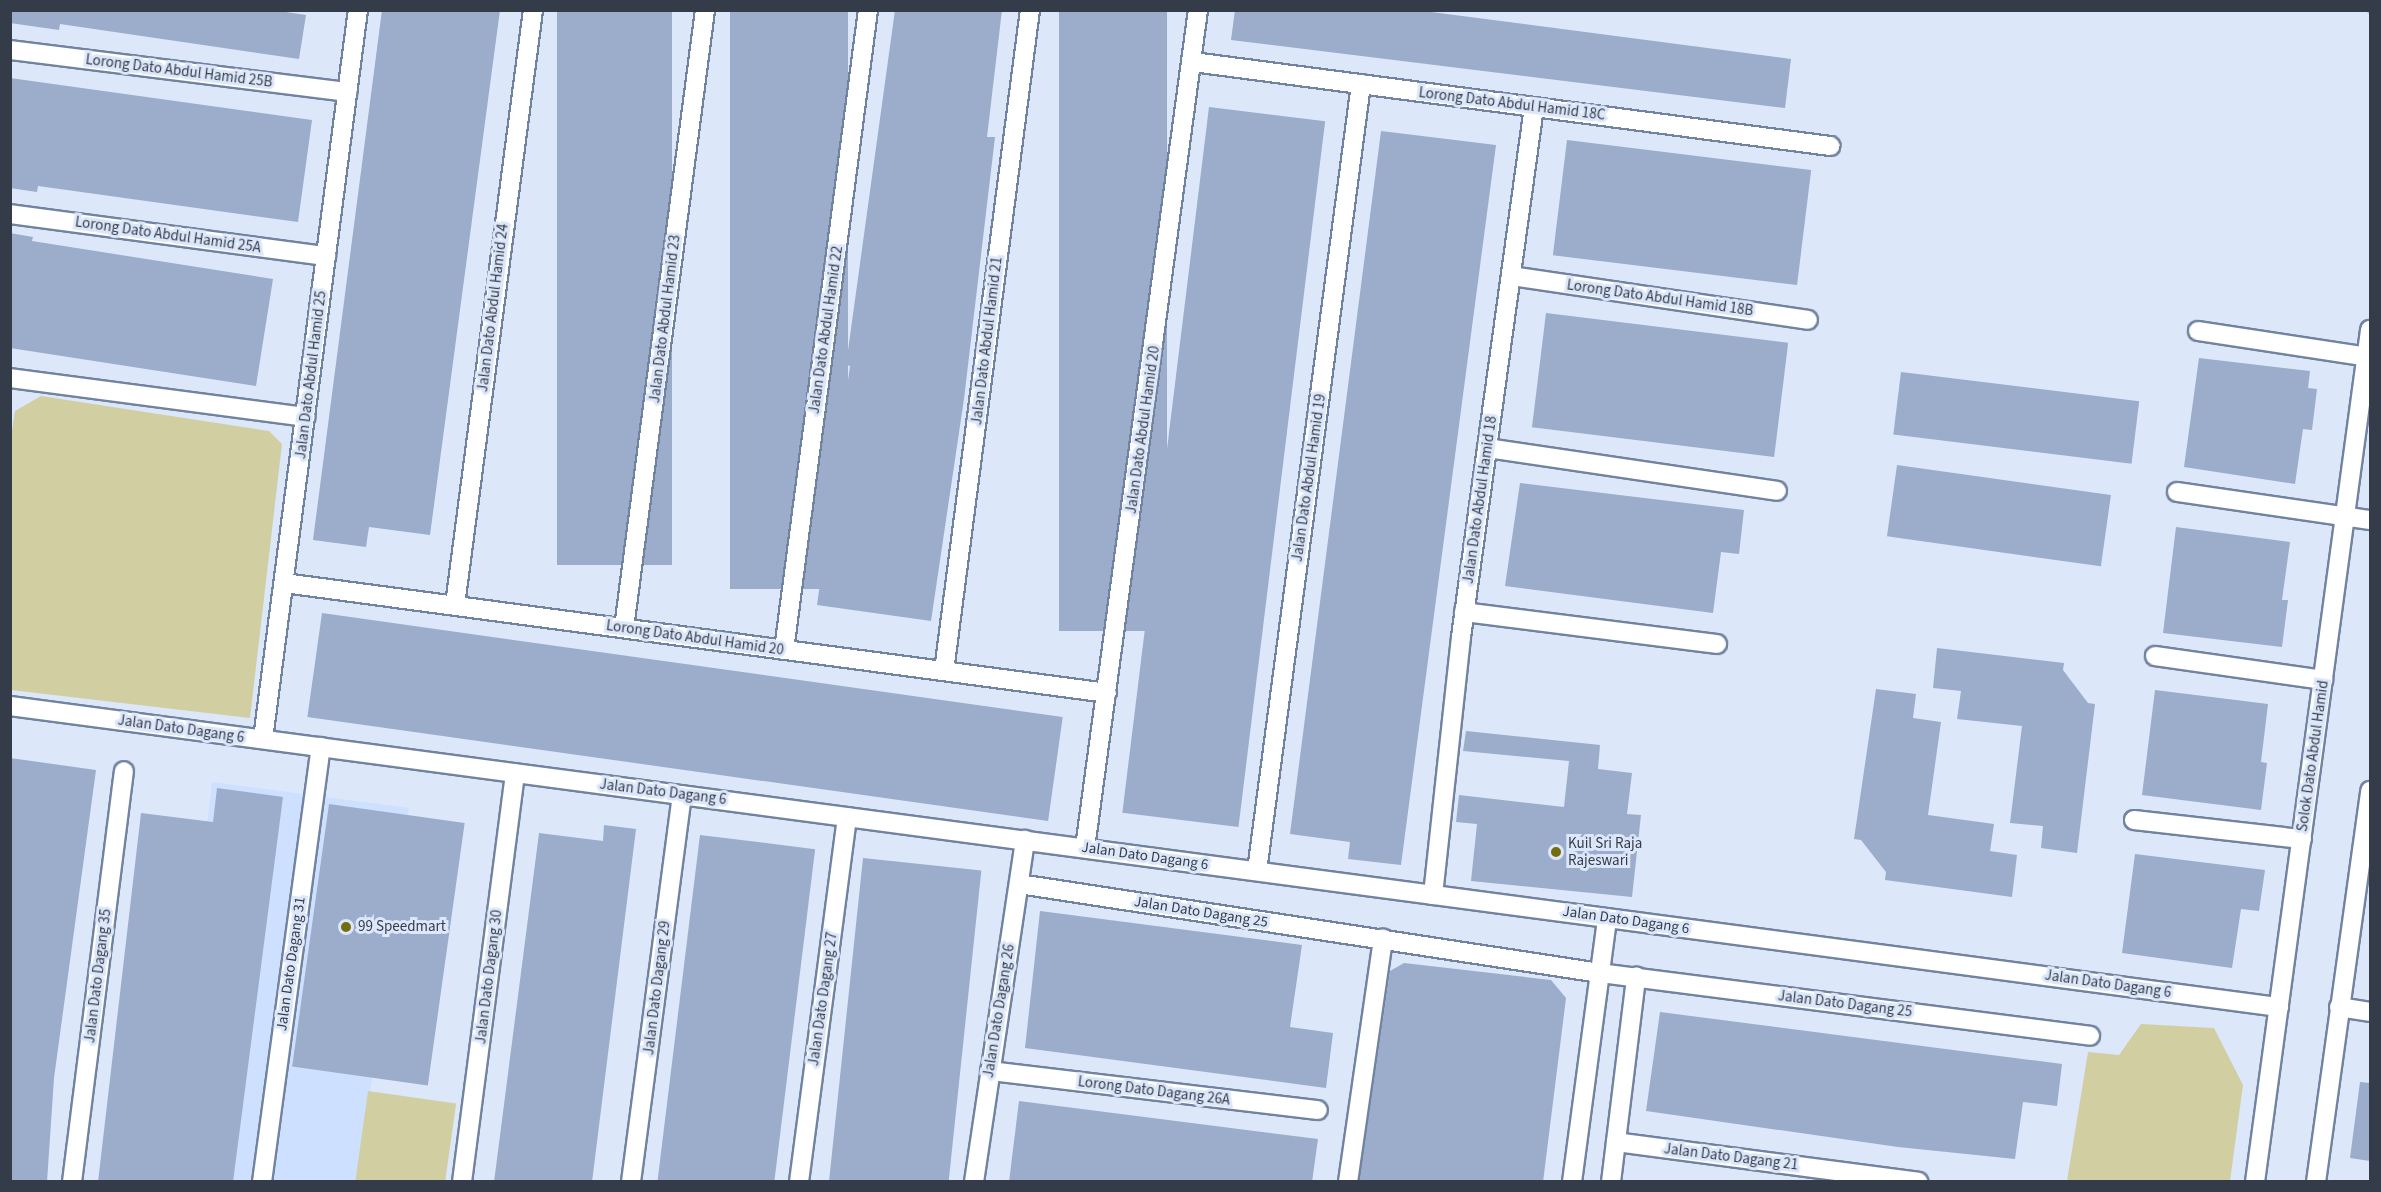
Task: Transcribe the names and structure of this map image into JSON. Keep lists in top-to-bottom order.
{
  "streets": {
    "street": [
      "Lorong Dato Abdul Hamid 25B",
      "Lorong Dato Abdul Hamid 18C",
      "Lorong Dato Abdul Hamid 25A",
      "Lorong Dato Abdul Hamid 18B",
      "Jalan Dato Abdul Hamid 24",
      "Jalan Dato Abdul Hamid 23",
      "Jalan Dato Abdul Hamid 22",
      "Jalan Dato Abdul Hamid 21",
      "Jalan Dato Abdul Hamid 25",
      "Jalan Dato Abdul Hamid 20",
      "Jalan Dato Abdul Hamid 19",
      "Jalan Dato Abdul Hamid 18",
      "Lorong Dato Abdul Hamid 20",
      "Jalan Dato Dagang 6",
      "Solok Dato Abdul Hamid",
      "Jalan Dato Dagang 25",
      "Jalan Dato Dagang 31",
      "Jalan Dato Dagang 35",
      "Jalan Dato Dagang 30",
      "Jalan Dato Dagang 29",
      "Jalan Dato Dagang 27",
      "Jalan Dato Dagang 26",
      "Lorong Dato Dagang 26A",
      "Jalan Dato Dagang 21"
    ]
  },
  "crossings": [
    ["Lorong Dato Abdul Hamid 25B", "Jalan Dato Abdul Hamid 25"],
    ["Lorong Dato Abdul Hamid 18C", "Jalan Dato Abdul Hamid 20"],
    ["Lorong Dato Abdul Hamid 18C", "Jalan Dato Abdul Hamid 19"],
    ["Lorong Dato Abdul Hamid 18C", "Jalan Dato Abdul Hamid 18"],
    ["Lorong Dato Abdul Hamid 25A", "Jalan Dato Abdul Hamid 25"],
    ["Lorong Dato Abdul Hamid 18B", "Jalan Dato Abdul Hamid 18"],
    ["Jalan Dato Abdul Hamid 24", "Lorong Dato Abdul Hamid 20"],
    ["Jalan Dato Abdul Hamid 23", "Lorong Dato Abdul Hamid 20"],
    ["Jalan Dato Abdul Hamid 22", "Lorong Dato Abdul Hamid 20"],
    ["Jalan Dato Abdul Hamid 21", "Lorong Dato Abdul Hamid 20"],
    ["Jalan Dato Abdul Hamid 25", "Lorong Dato Abdul Hamid 20"],
    ["Jalan Dato Abdul Hamid 25", "Jalan Dato Dagang 6"],
    ["Jalan Dato Abdul Hamid 20", "Lorong Dato Abdul Hamid 20"],
    ["Jalan Dato Abdul Hamid 20", "Jalan Dato Dagang 6"],
    ["Jalan Dato Abdul Hamid 19", "Jalan Dato Dagang 6"],
    ["Jalan Dato Abdul Hamid 18", "Jalan Dato Dagang 6"],
    ["Jalan Dato Dagang 6", "Solok Dato Abdul Hamid"],
    ["Jalan Dato Dagang 6", "Jalan Dato Dagang 31"],
    ["Jalan Dato Dagang 6", "Jalan Dato Dagang 30"],
    ["Jalan Dato Dagang 6", "Jalan Dato Dagang 29"],
    ["Jalan Dato Dagang 6", "Jalan Dato Dagang 27"],
    ["Jalan Dato Dagang 6", "Jalan Dato Dagang 26"],
    ["Jalan Dato Dagang 25", "Jalan Dato Dagang 26"],
    ["Jalan Dato Dagang 26", "Lorong Dato Dagang 26A"]
  ],
  "places": ["Kuil Sri Raja Rajeswari", "99 Speedmart"]
}
